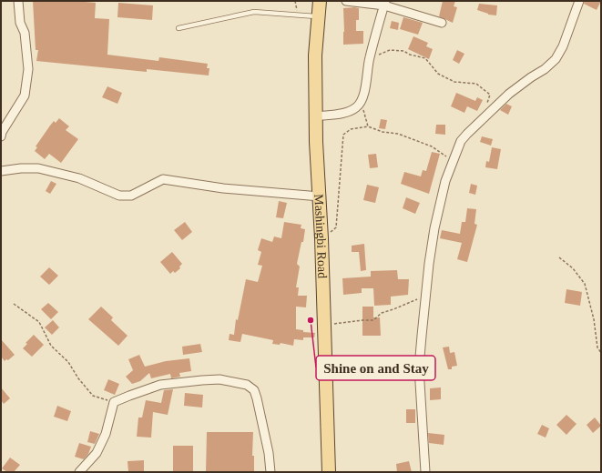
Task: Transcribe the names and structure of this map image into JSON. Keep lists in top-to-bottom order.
{
  "streets": {
    "main road": ["Mashingbi Road"]
  },
  "places": ["Shine on and Stay"]
}
